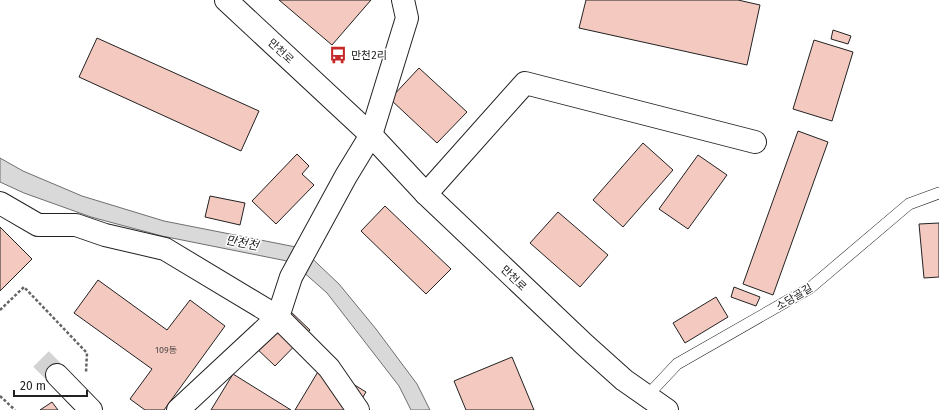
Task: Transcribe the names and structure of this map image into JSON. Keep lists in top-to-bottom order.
{
  "streets": {
    "street": ["만천로"],
    "lane": ["소당골길"]
  },
  "crossings": [
    ["만천로", "소당골길"]
  ],
  "water": ["만천천"],
  "places": {
    "bus stop": ["만천2리"]
  },
  "house_numbers": ["109동"],
  "scale_bar": "20 m"
}
